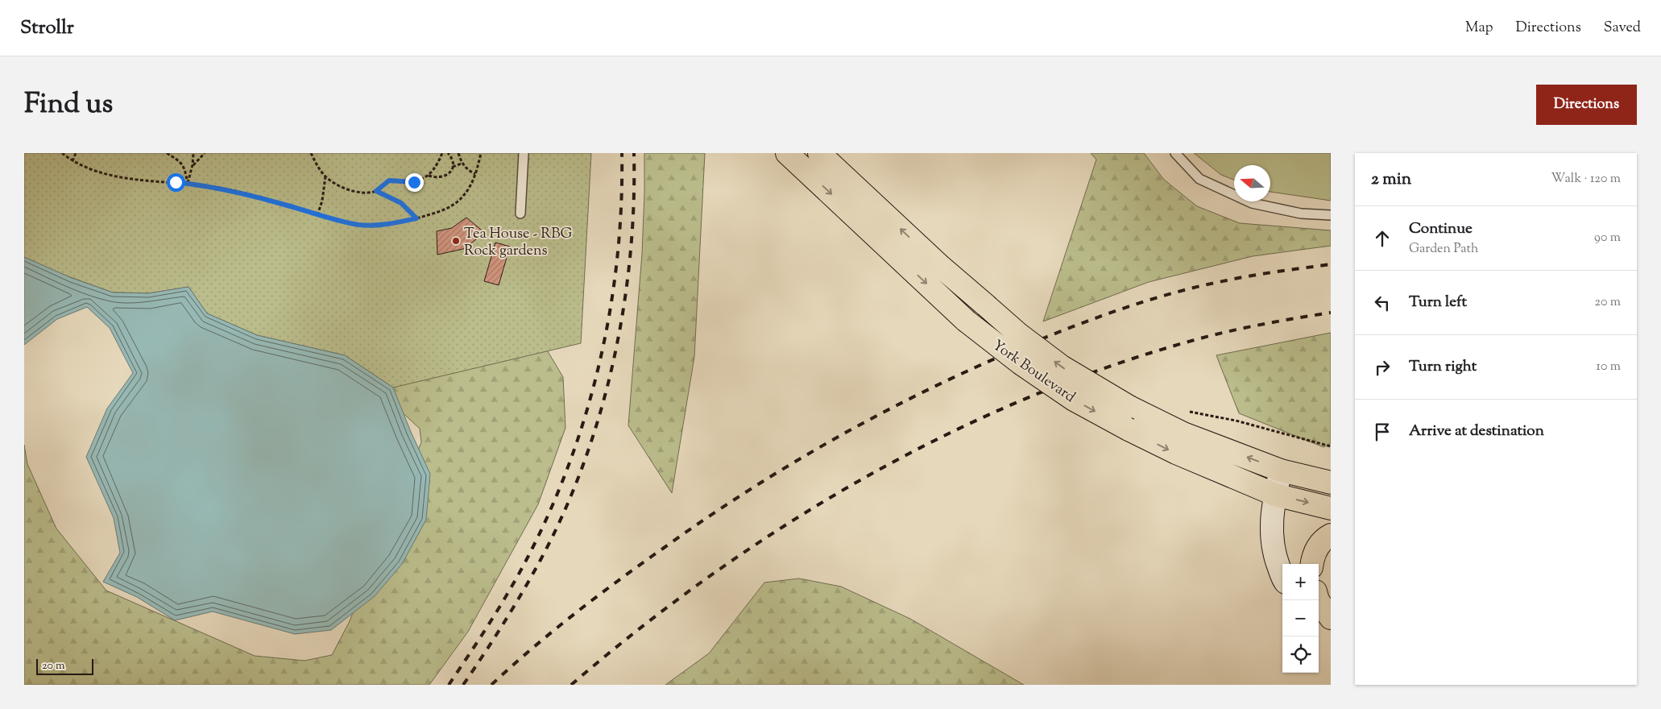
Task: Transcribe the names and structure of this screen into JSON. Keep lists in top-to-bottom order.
{
  "streets": {
    "main road": ["York Boulevard"]
  },
  "places": ["Tea House - RBG Rock gardens"],
  "scale_bar": "20 m",
  "north": "left",
  "page": {
    "header": "Strollr",
    "nav": ["Map", "Directions", "Saved"],
    "title": "Find us",
    "buttons": "Directions",
    "heading": ["2 min", "Walk · 120 m"],
    "list": [
      ["Continue", "Garden Path", "90 m"],
      ["Turn left", "20 m"],
      ["Turn right", "10 m"],
      "Arrive at destination"
    ],
    "map_buttons": ["+", "−"],
    "scale": "20 m"
  }
}
